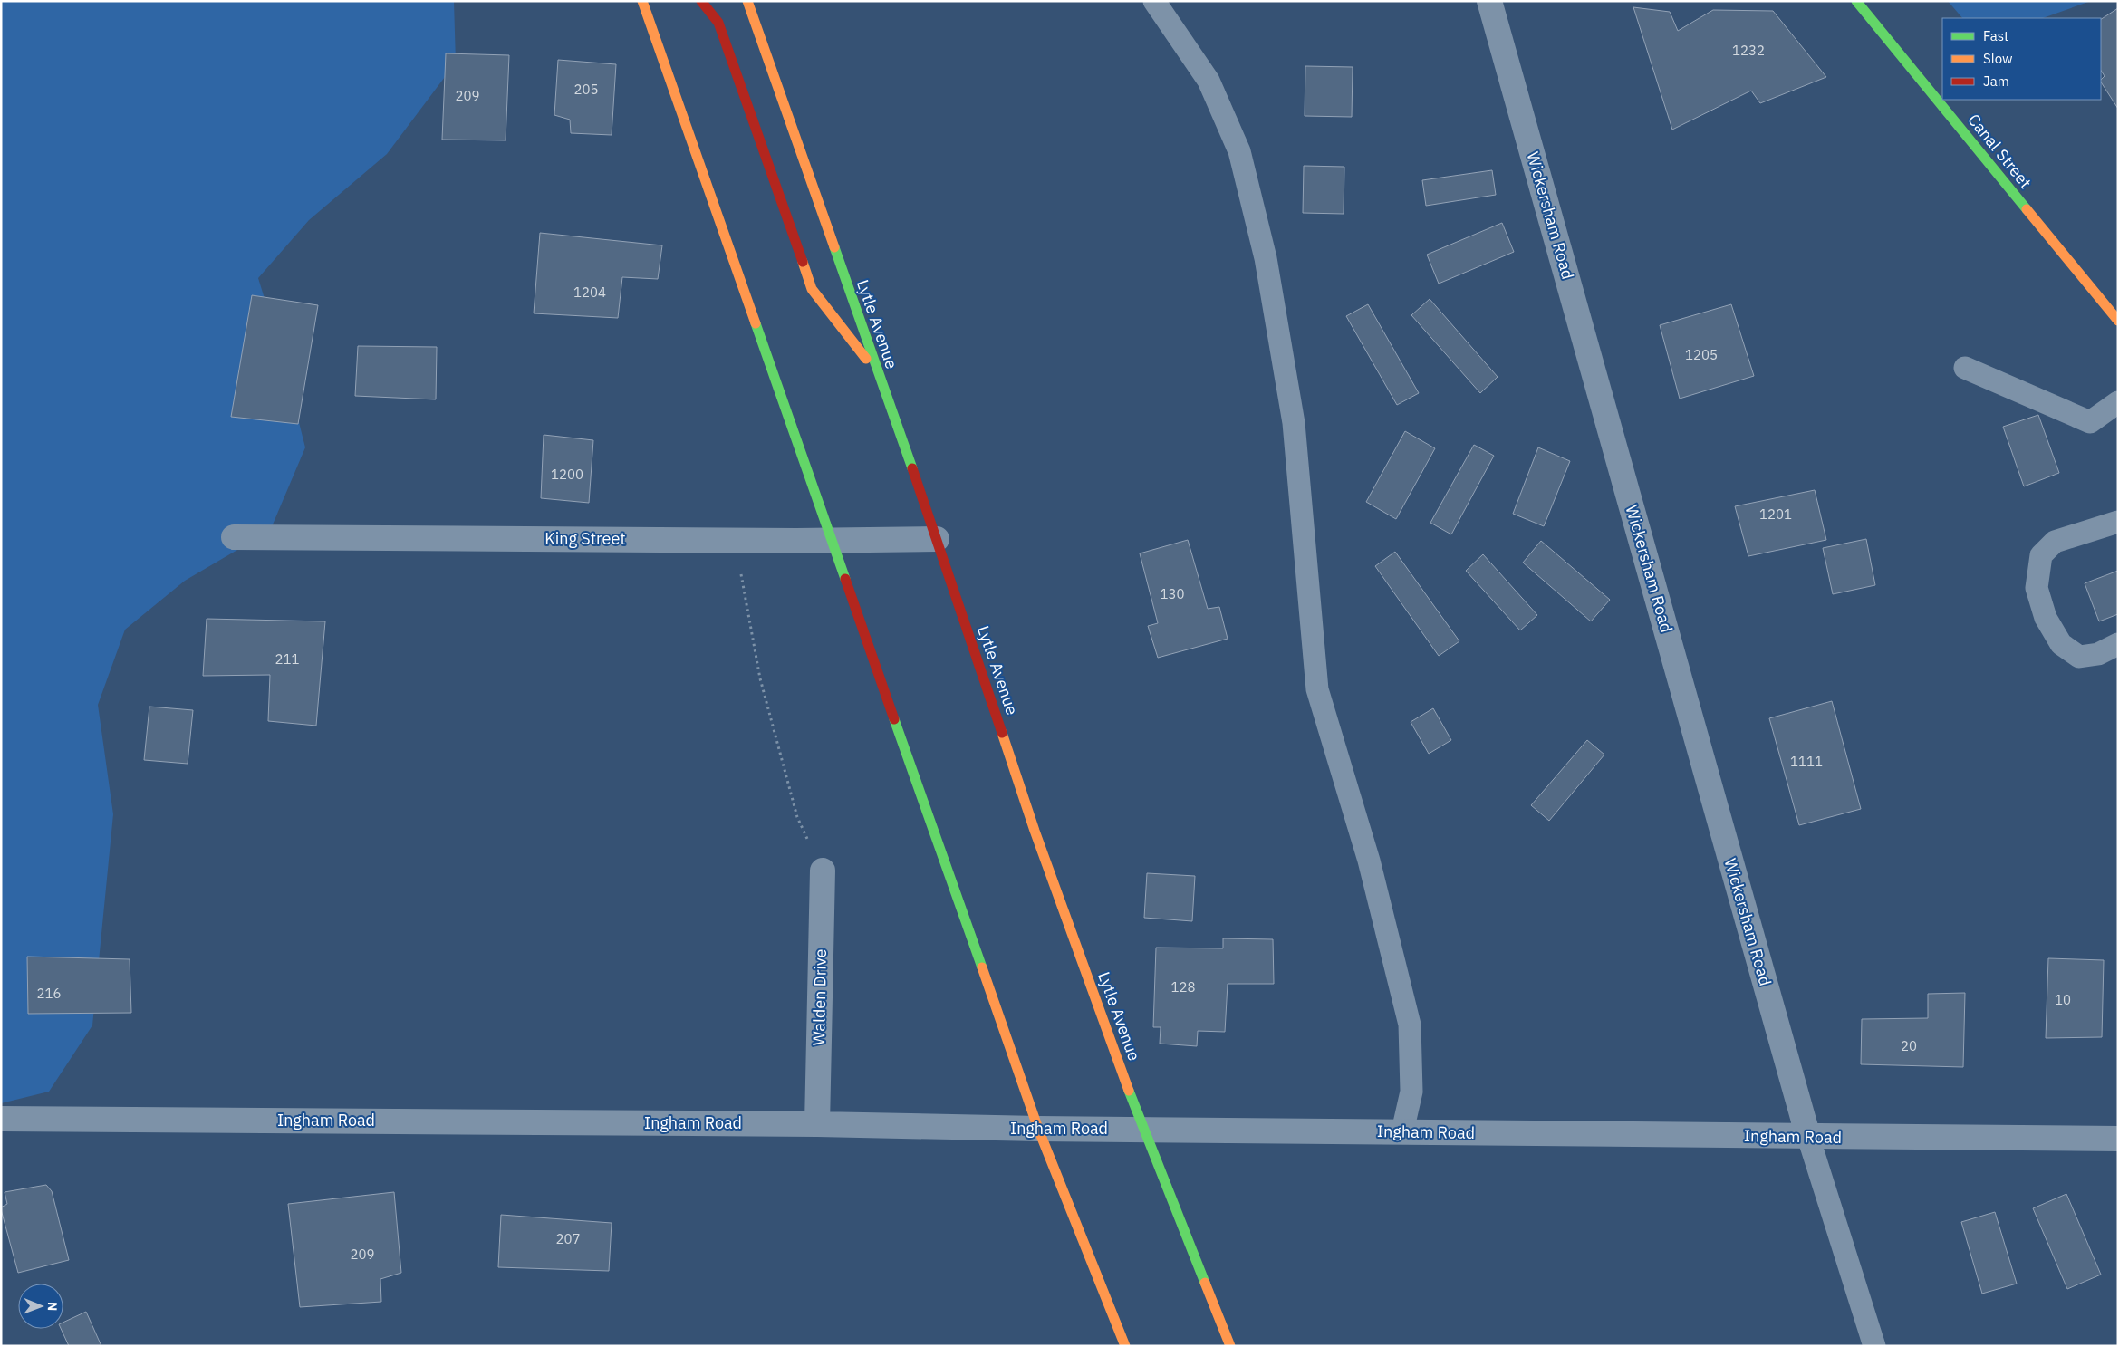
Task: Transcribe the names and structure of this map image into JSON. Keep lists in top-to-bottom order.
{
  "streets": {
    "main road": ["Canal Street", "Lytle Avenue"],
    "street": [
      "Wickersham Road",
      "King Street",
      "Walden Drive",
      "Ingham Road"
    ]
  },
  "crossings": [
    ["Wickersham Road", "Ingham Road"],
    ["Lytle Avenue", "King Street"],
    ["Lytle Avenue", "Ingham Road"],
    ["Walden Drive", "Ingham Road"]
  ],
  "house_numbers": [
    "1232",
    "205",
    "209",
    "1204",
    "1205",
    "1200",
    "1201",
    "130",
    "211",
    "1111",
    "128",
    "216",
    "10",
    "20",
    "207",
    "209"
  ],
  "legend": ["Fast", "Slow", "Jam"],
  "north": "right"
}
